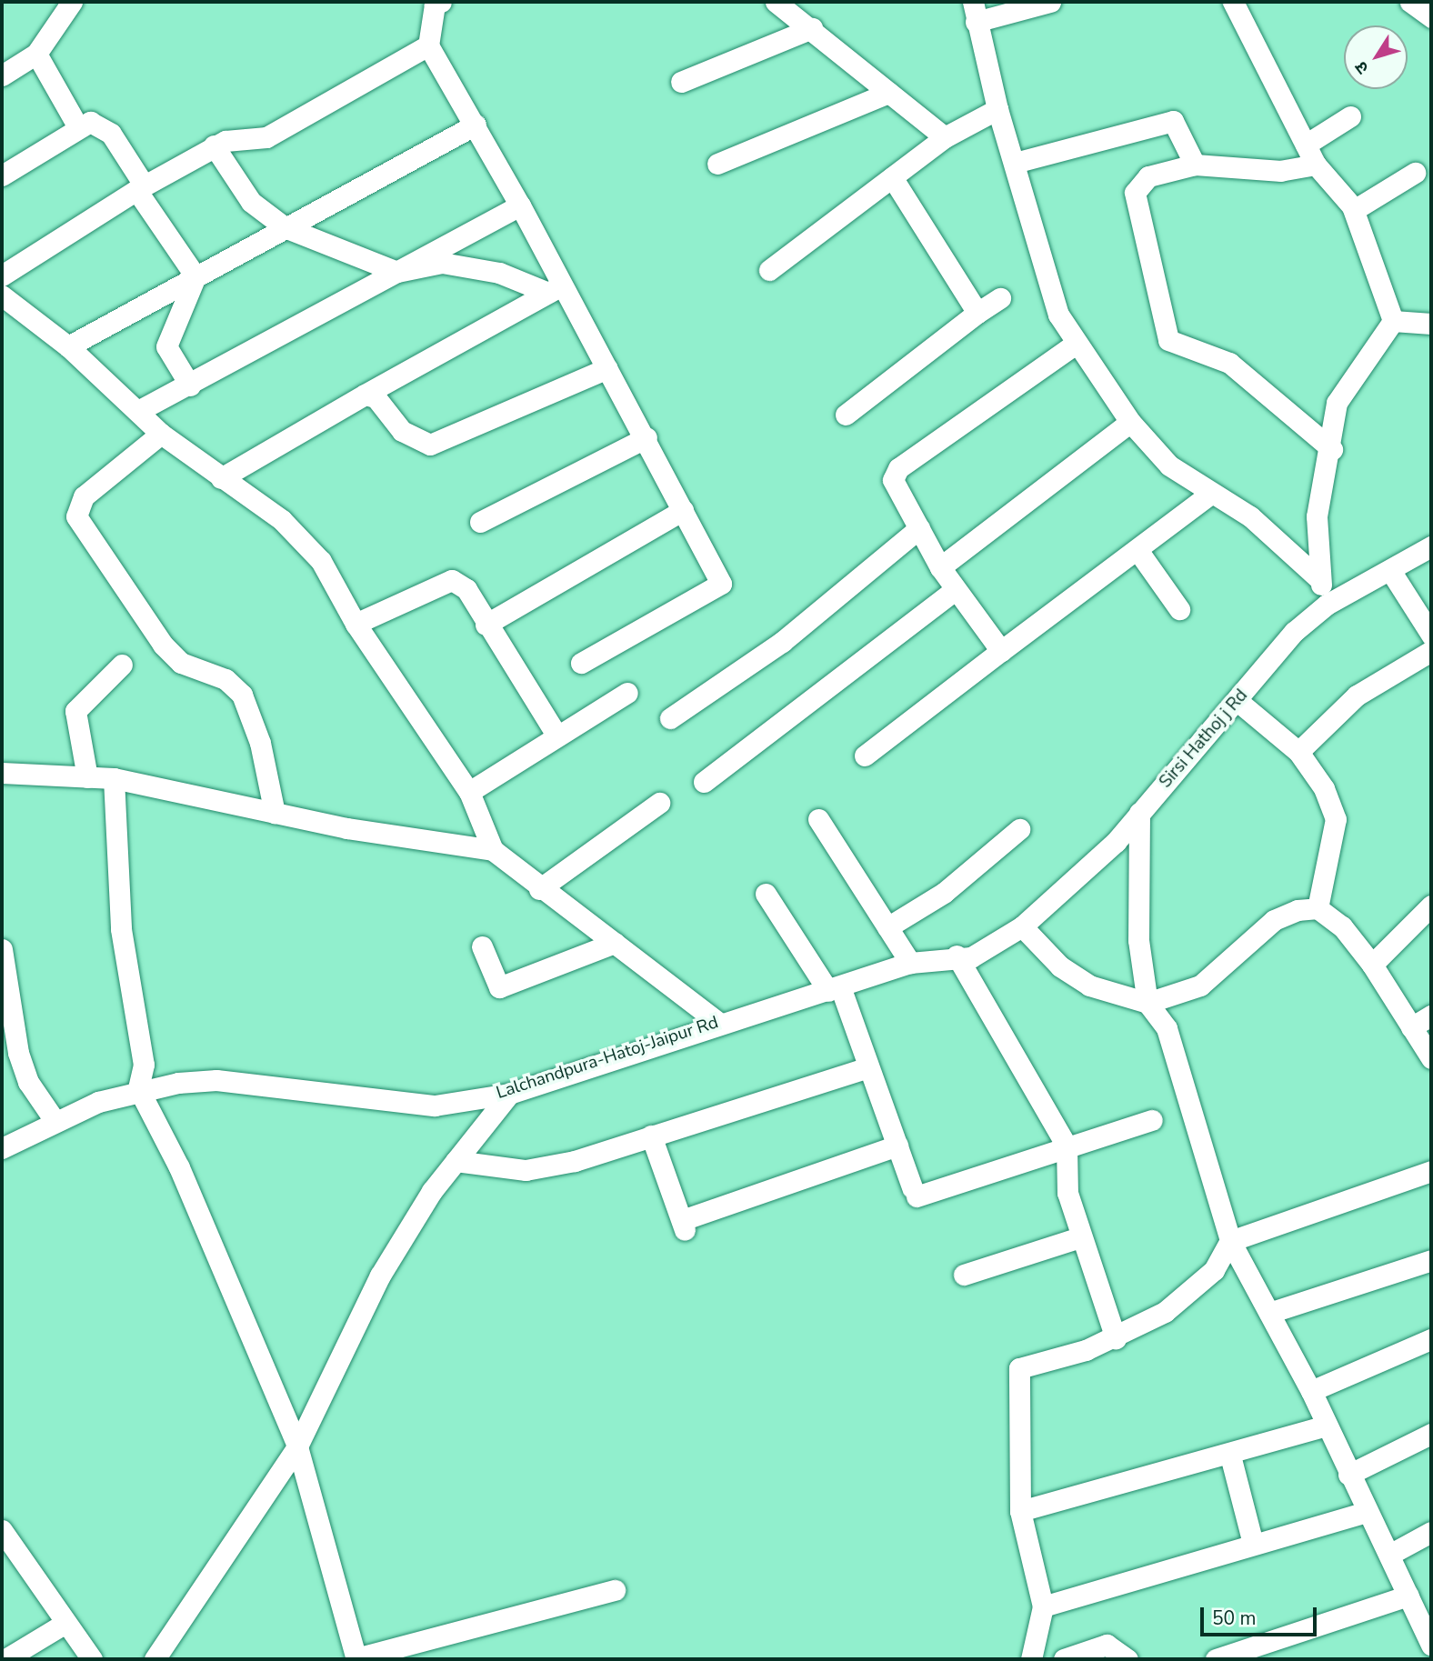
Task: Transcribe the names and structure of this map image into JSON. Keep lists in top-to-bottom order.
{
  "streets": {
    "street": ["Sirsi Hathoj j Rd", "Lalchandpura-Hatoj-Jaipur Rd"]
  },
  "crossings": [
    ["Sirsi Hathoj j Rd", "Lalchandpura-Hatoj-Jaipur Rd"]
  ],
  "scale_bar": "50 m",
  "north": "bottom left"
}
